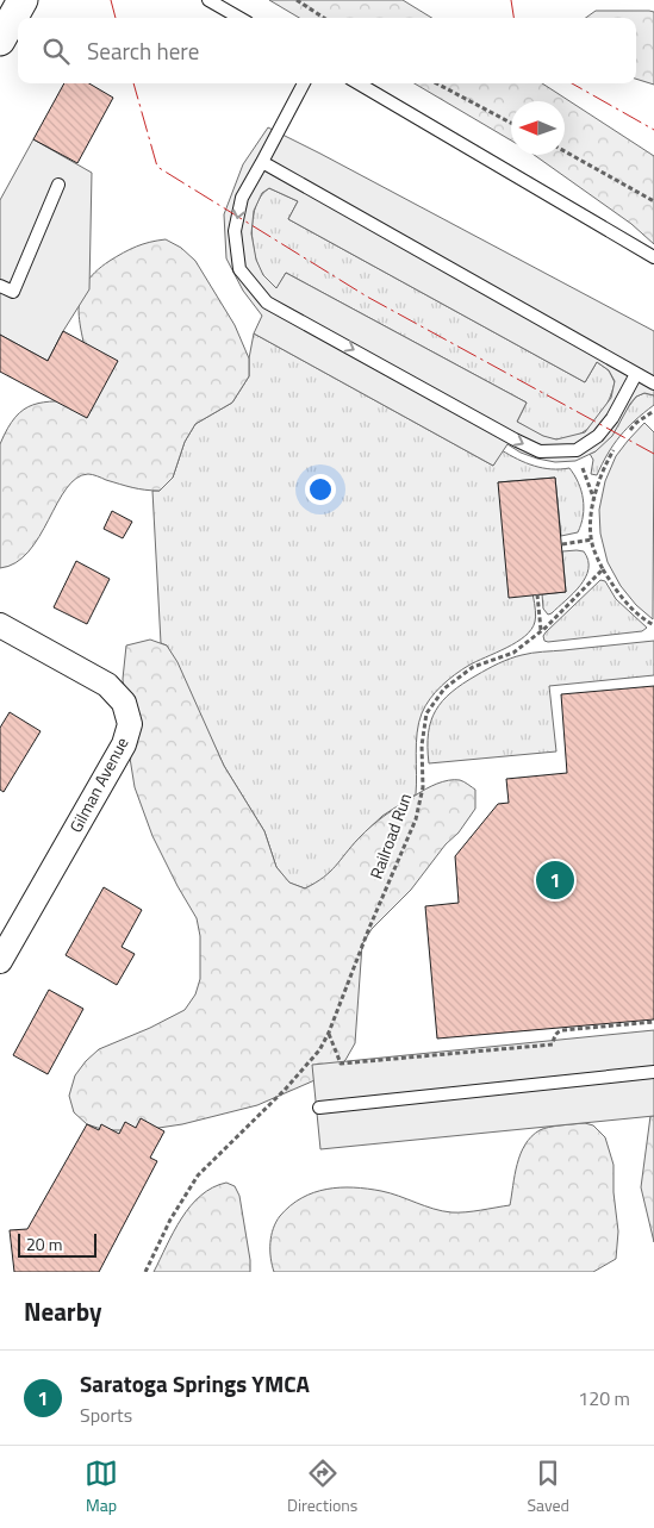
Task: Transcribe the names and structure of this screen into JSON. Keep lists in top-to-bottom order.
{
  "streets": {
    "street": ["Gilman Avenue"],
    "path": ["Railroad Run"]
  },
  "scale_bar": "20 m",
  "north": "left",
  "page": {
    "search": "Search here",
    "pins": "1",
    "scale": "20 m",
    "heading": "Nearby",
    "list": [
      {
        "mark": "1",
        "name": "Saratoga Springs YMCA",
        "note": "Sports",
        "value": "120 m"
      }
    ],
    "nav": ["Map", "Directions", "Saved"]
  }
}
